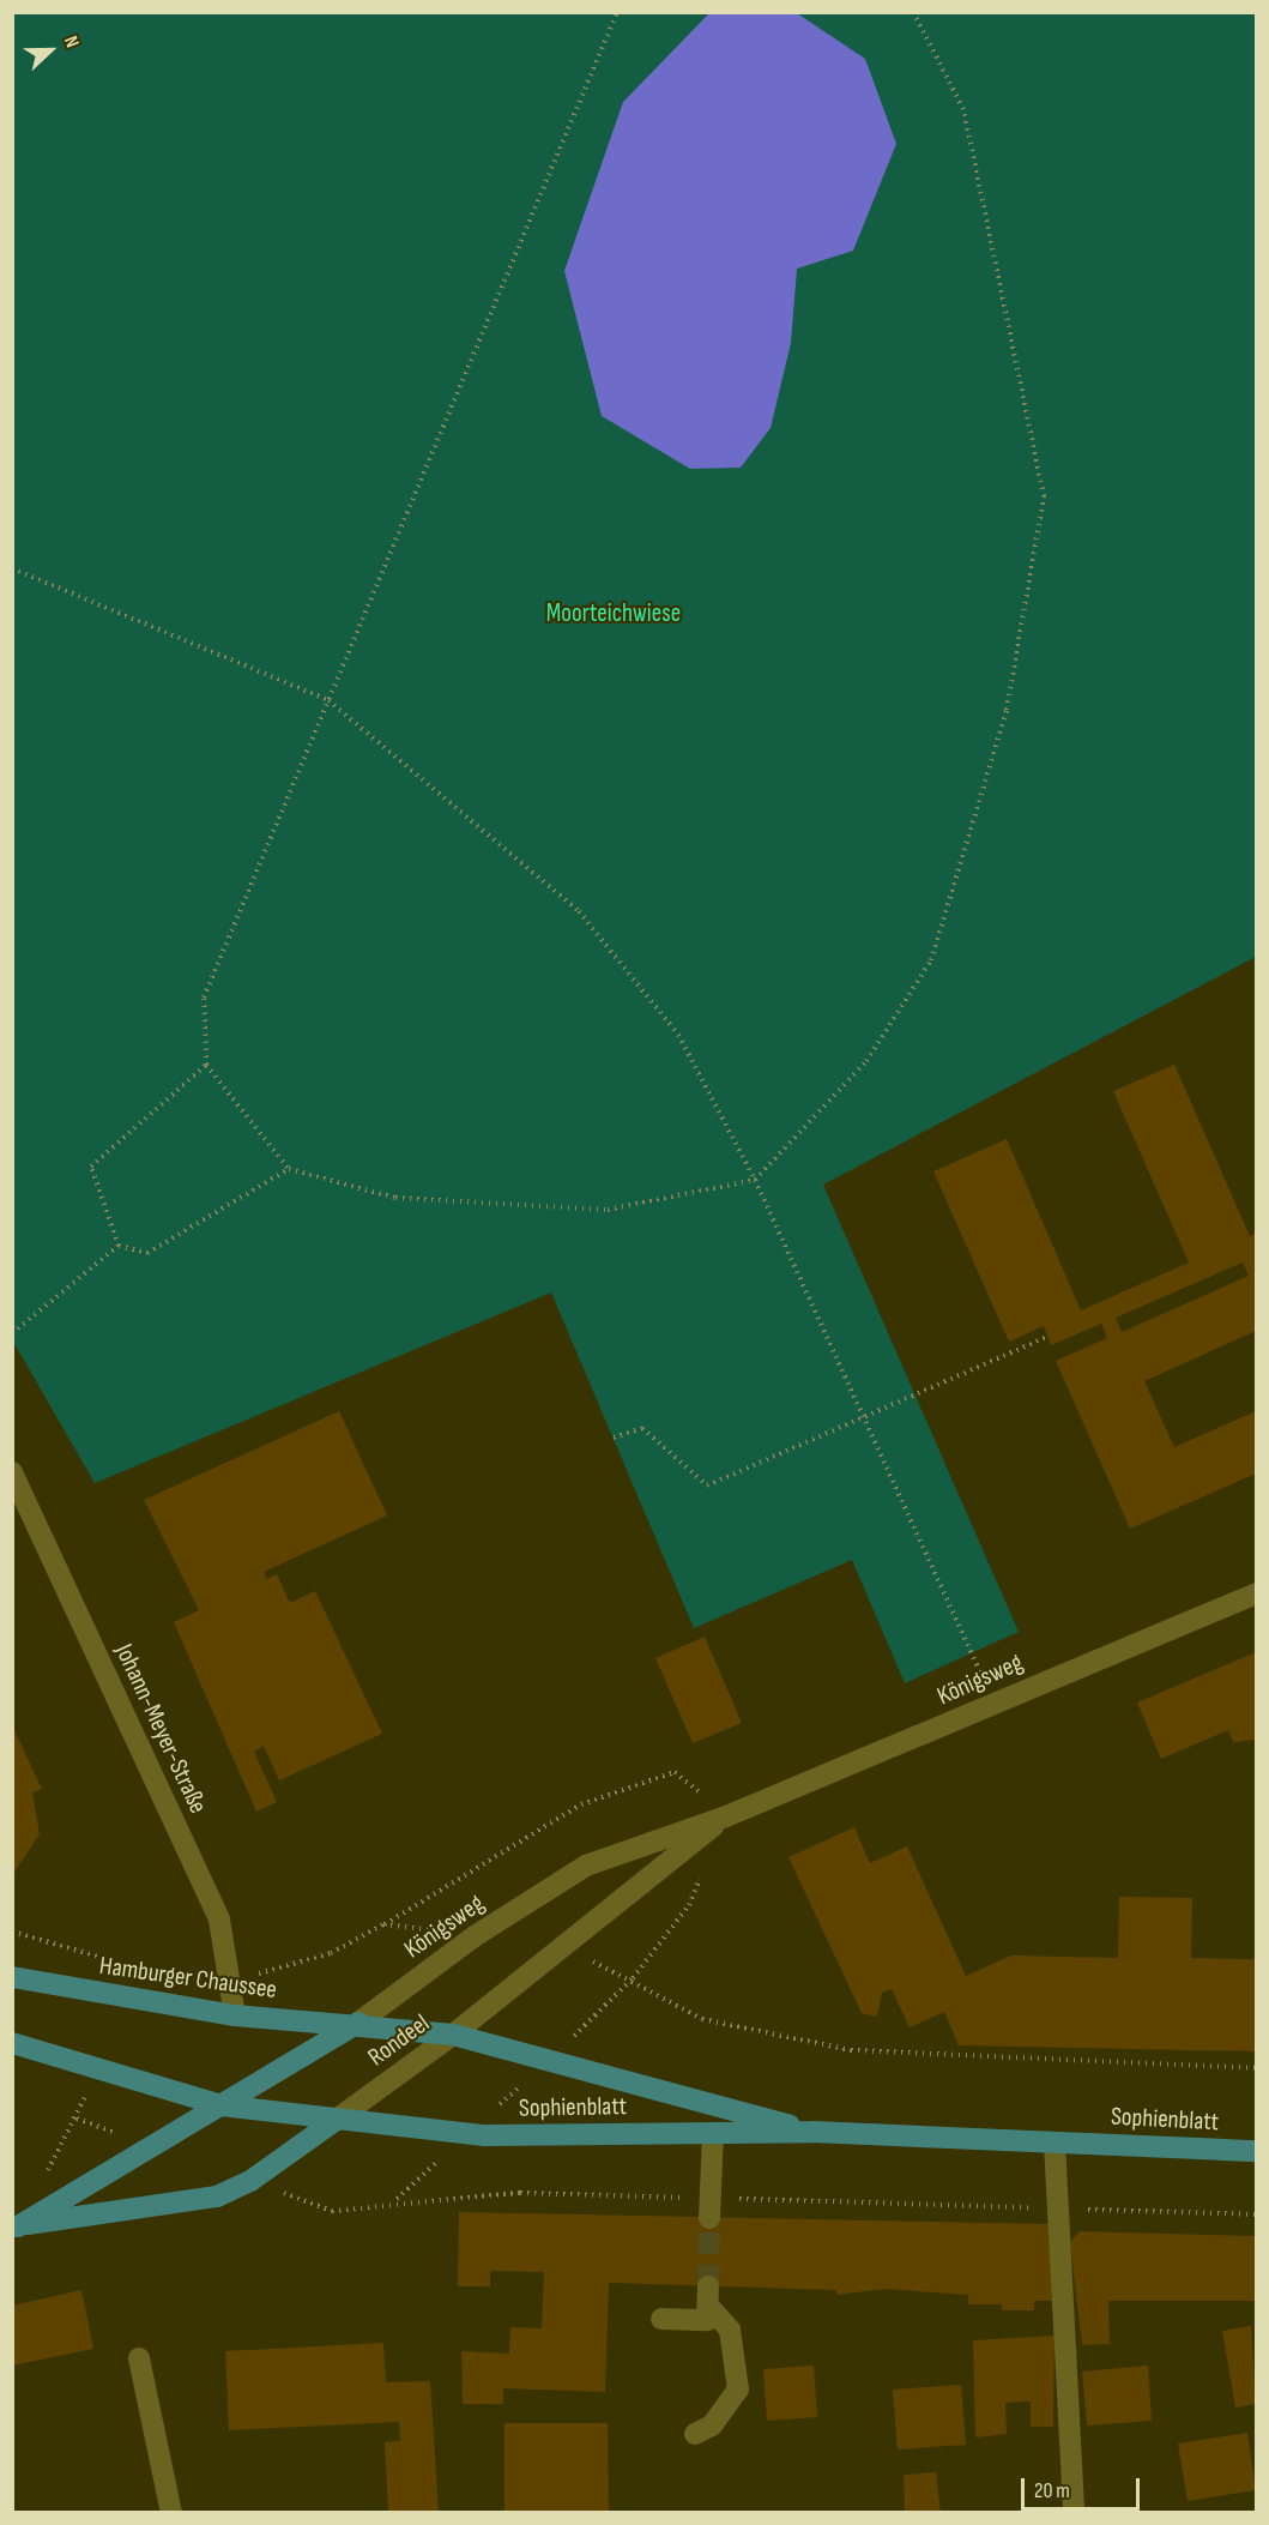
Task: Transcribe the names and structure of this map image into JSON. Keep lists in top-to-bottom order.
{
  "streets": {
    "main road": ["Hamburger Chaussee", "Rondeel", "Sophienblatt"],
    "street": ["Königsweg", "Johann-Meyer-Straße"]
  },
  "crossings": [
    ["Königsweg", "Hamburger Chaussee"],
    ["Königsweg", "Rondeel"],
    ["Königsweg", "Sophienblatt"],
    ["Johann-Meyer-Straße", "Hamburger Chaussee"],
    ["Hamburger Chaussee", "Rondeel"],
    ["Rondeel", "Sophienblatt"]
  ],
  "parks": ["Moorteichwiese"],
  "scale_bar": "20 m",
  "north": "right"
}
